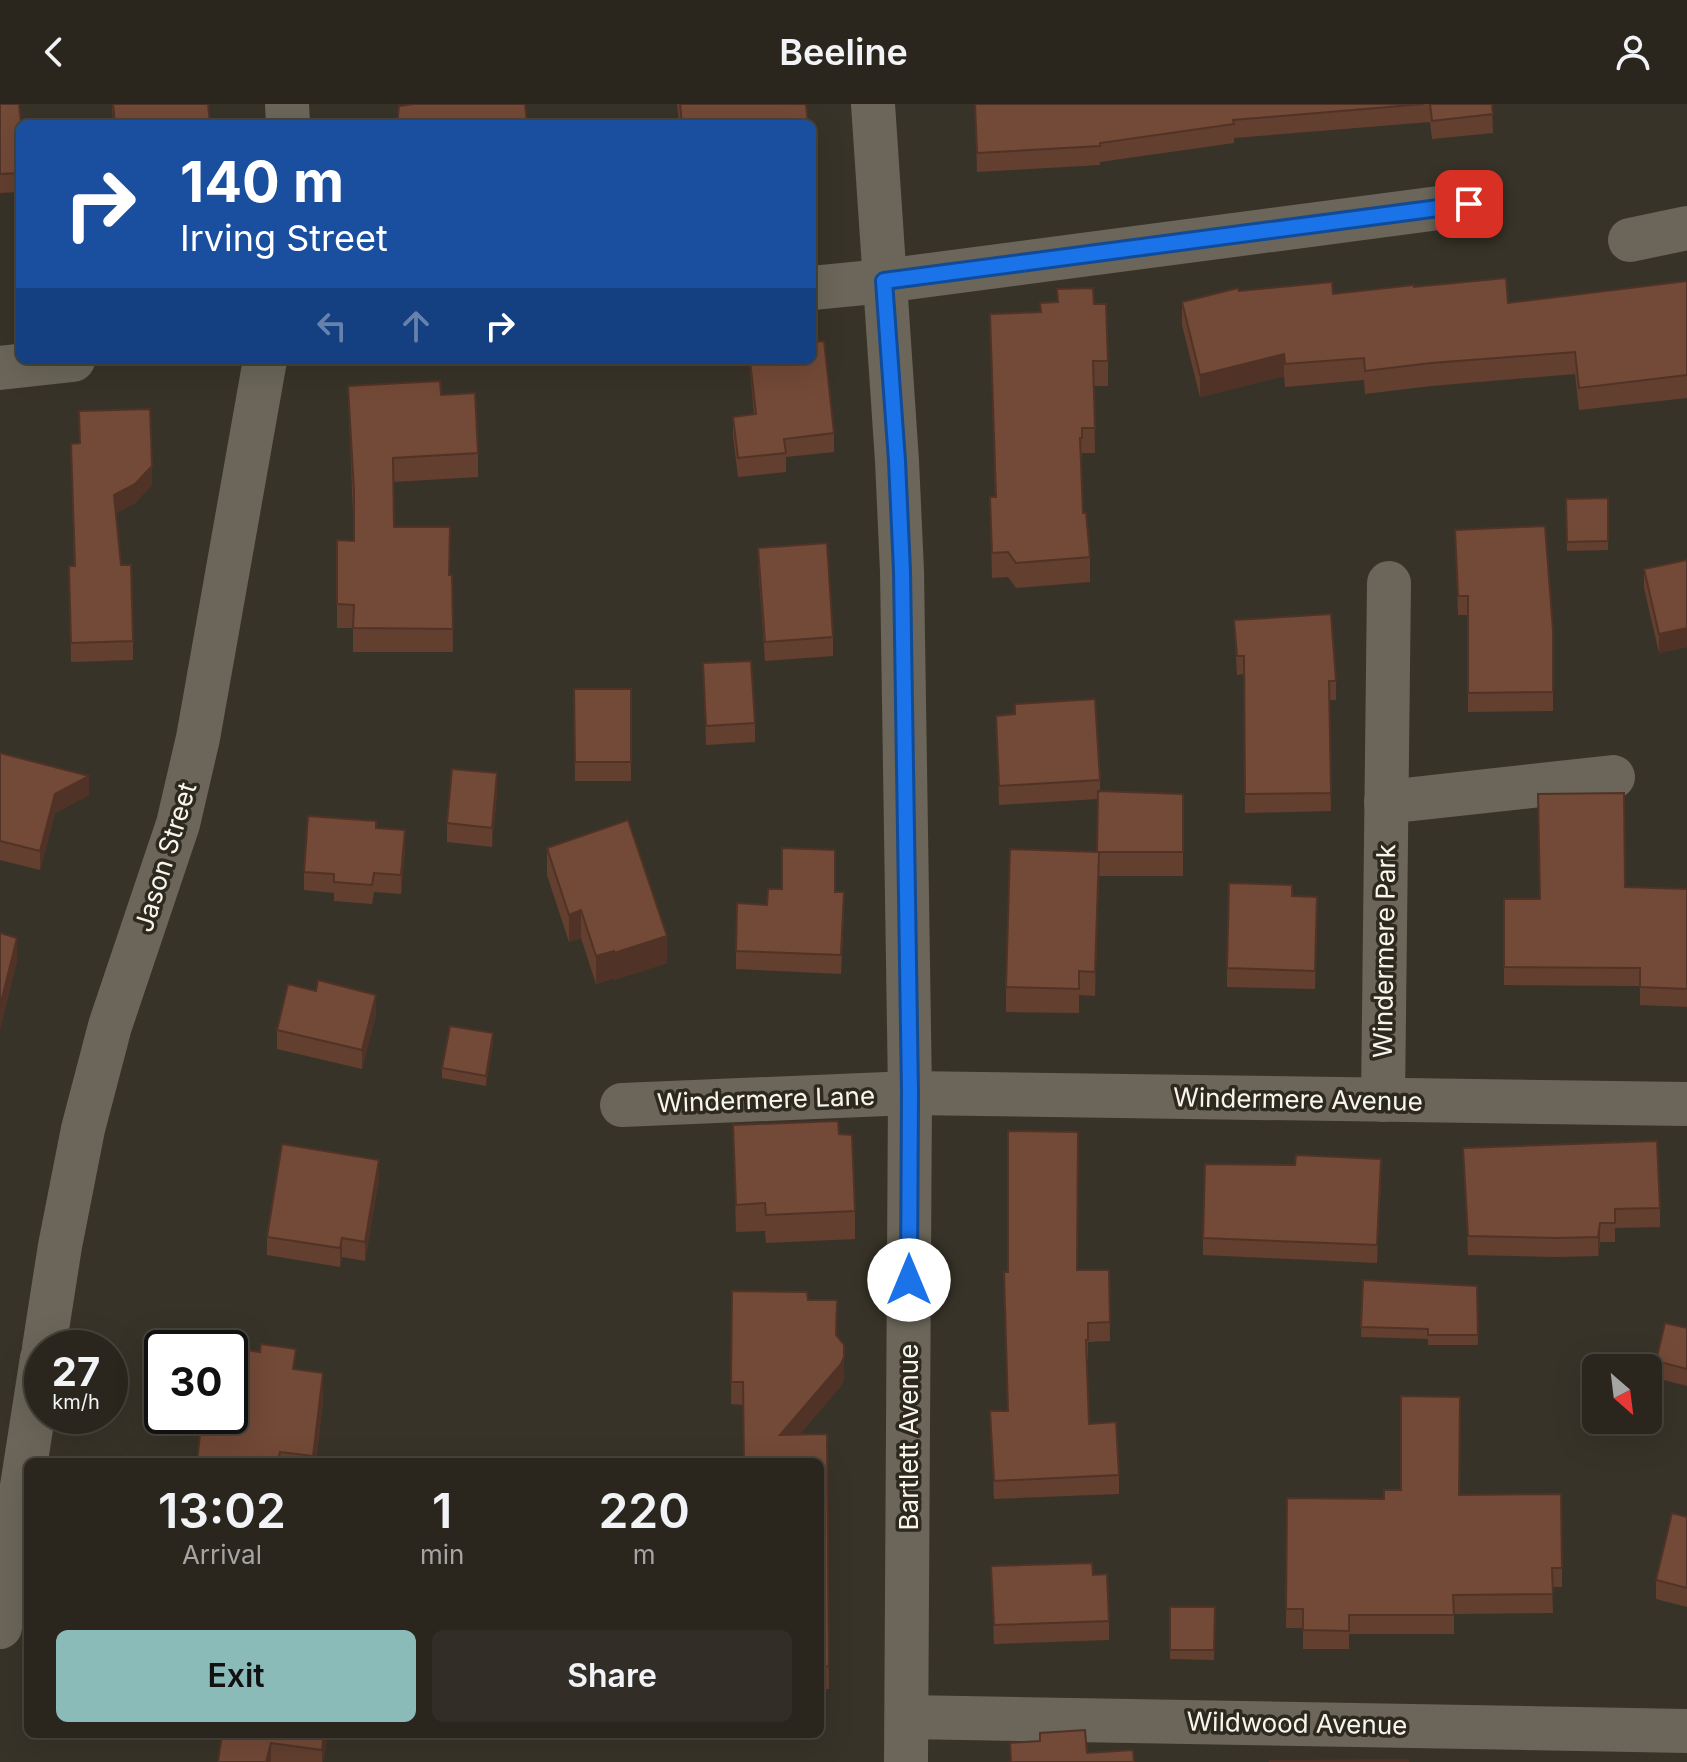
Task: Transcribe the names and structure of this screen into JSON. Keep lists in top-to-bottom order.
{
  "streets": {
    "street": [
      "Jason Street",
      "Windermere Park",
      "Windermere Lane",
      "Windermere Avenue",
      "Bartlett Avenue",
      "Wildwood Avenue"
    ]
  },
  "crossings": [
    ["Windermere Park", "Windermere Avenue"],
    ["Windermere Lane", "Windermere Avenue"],
    ["Windermere Lane", "Bartlett Avenue"],
    ["Windermere Avenue", "Bartlett Avenue"],
    ["Bartlett Avenue", "Wildwood Avenue"]
  ],
  "north": "bottom right",
  "page": {
    "header": "Beeline",
    "turn": ["140 m", "Irving Street"],
    "speed": "27 km/h",
    "limit": "30",
    "eta": [
      "13:02",
      "Arrival",
      "1",
      "min",
      "220",
      "m"
    ],
    "buttons": ["Exit", "Share"]
  }
}
